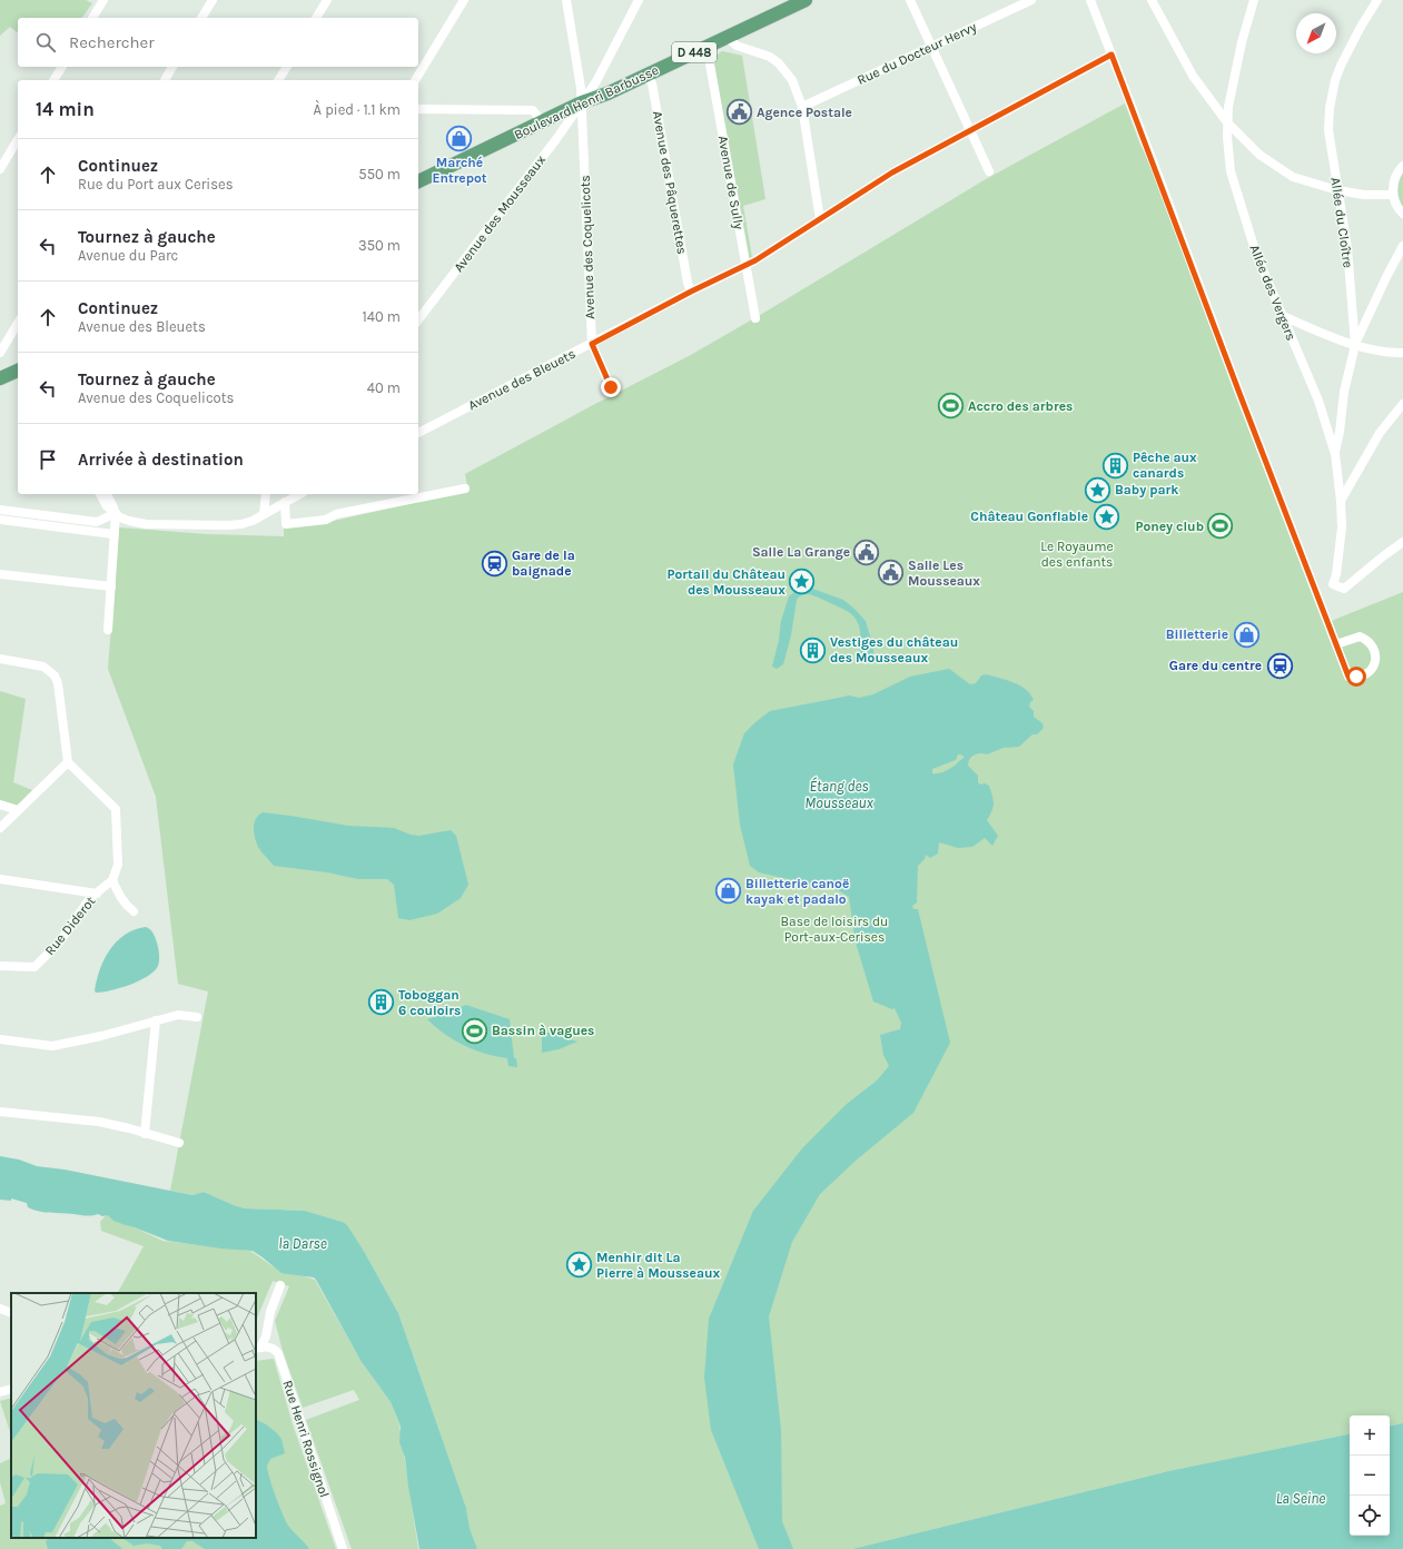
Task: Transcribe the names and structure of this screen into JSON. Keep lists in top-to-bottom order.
{
  "streets": {
    "main road": ["D 448", "Boulevard Henri Barbusse"],
    "street": [
      "Rue du Docteur Hervy",
      "Avenue des Pâquerettes",
      "Avenue de Sully",
      "Avenue des Mousseaux",
      "Allée du Cloître",
      "Avenue des Coquelicots",
      "Allée des Vergers",
      "Avenue des Bleuets",
      "Rue Diderot",
      "Rue Henri Rossignol"
    ]
  },
  "crossings": [
    ["Boulevard Henri Barbusse", "Avenue des Pâquerettes"],
    ["Boulevard Henri Barbusse", "Avenue de Sully"],
    ["Boulevard Henri Barbusse", "Avenue des Mousseaux"],
    ["Boulevard Henri Barbusse", "Avenue des Coquelicots"],
    ["Avenue des Pâquerettes", "Avenue des Bleuets"],
    ["Avenue de Sully", "Avenue des Bleuets"],
    ["Avenue des Mousseaux", "Avenue des Coquelicots"],
    ["Allée du Cloître", "Allée des Vergers"],
    ["Avenue des Coquelicots", "Avenue des Bleuets"]
  ],
  "water": ["Étang des Mousseaux", "la Darse", "La Seine"],
  "parks": ["Le Royaume des enfants", "Base de loisirs du Port-aux-Cerises"],
  "places": {
    "public building": ["Agence Postale", "Salle La Grange", "Salle Les Mousseaux"],
    "shop": ["Marché Entrepot", "Billetterie", "Billetterie canoë kayak et padalo"],
    "sports": ["Accro des arbres", "Poney club", "Bassin à vagues"],
    "building": ["Pêche aux canards", "Vestiges du château des Mousseaux", "Toboggan 6 couloirs"],
    "place": [
      "Baby park",
      "Château Gonflable",
      "Portail du Château des Mousseaux",
      "Menhir dit La Pierre à Mousseaux"
    ],
    "station": ["Gare de la baignade", "Gare du centre"]
  },
  "north": "bottom left",
  "page": {
    "search": "Rechercher",
    "heading": ["14 min", "À pied · 1.1 km"],
    "list": [
      ["Continuez", "Rue du Port aux Cerises", "550 m"],
      ["Tournez à gauche", "Avenue du Parc", "350 m"],
      ["Continuez", "Avenue des Bleuets", "140 m"],
      ["Tournez à gauche", "Avenue des Coquelicots", "40 m"],
      "Arrivée à destination"
    ],
    "map_buttons": ["+", "−"]
  }
}
